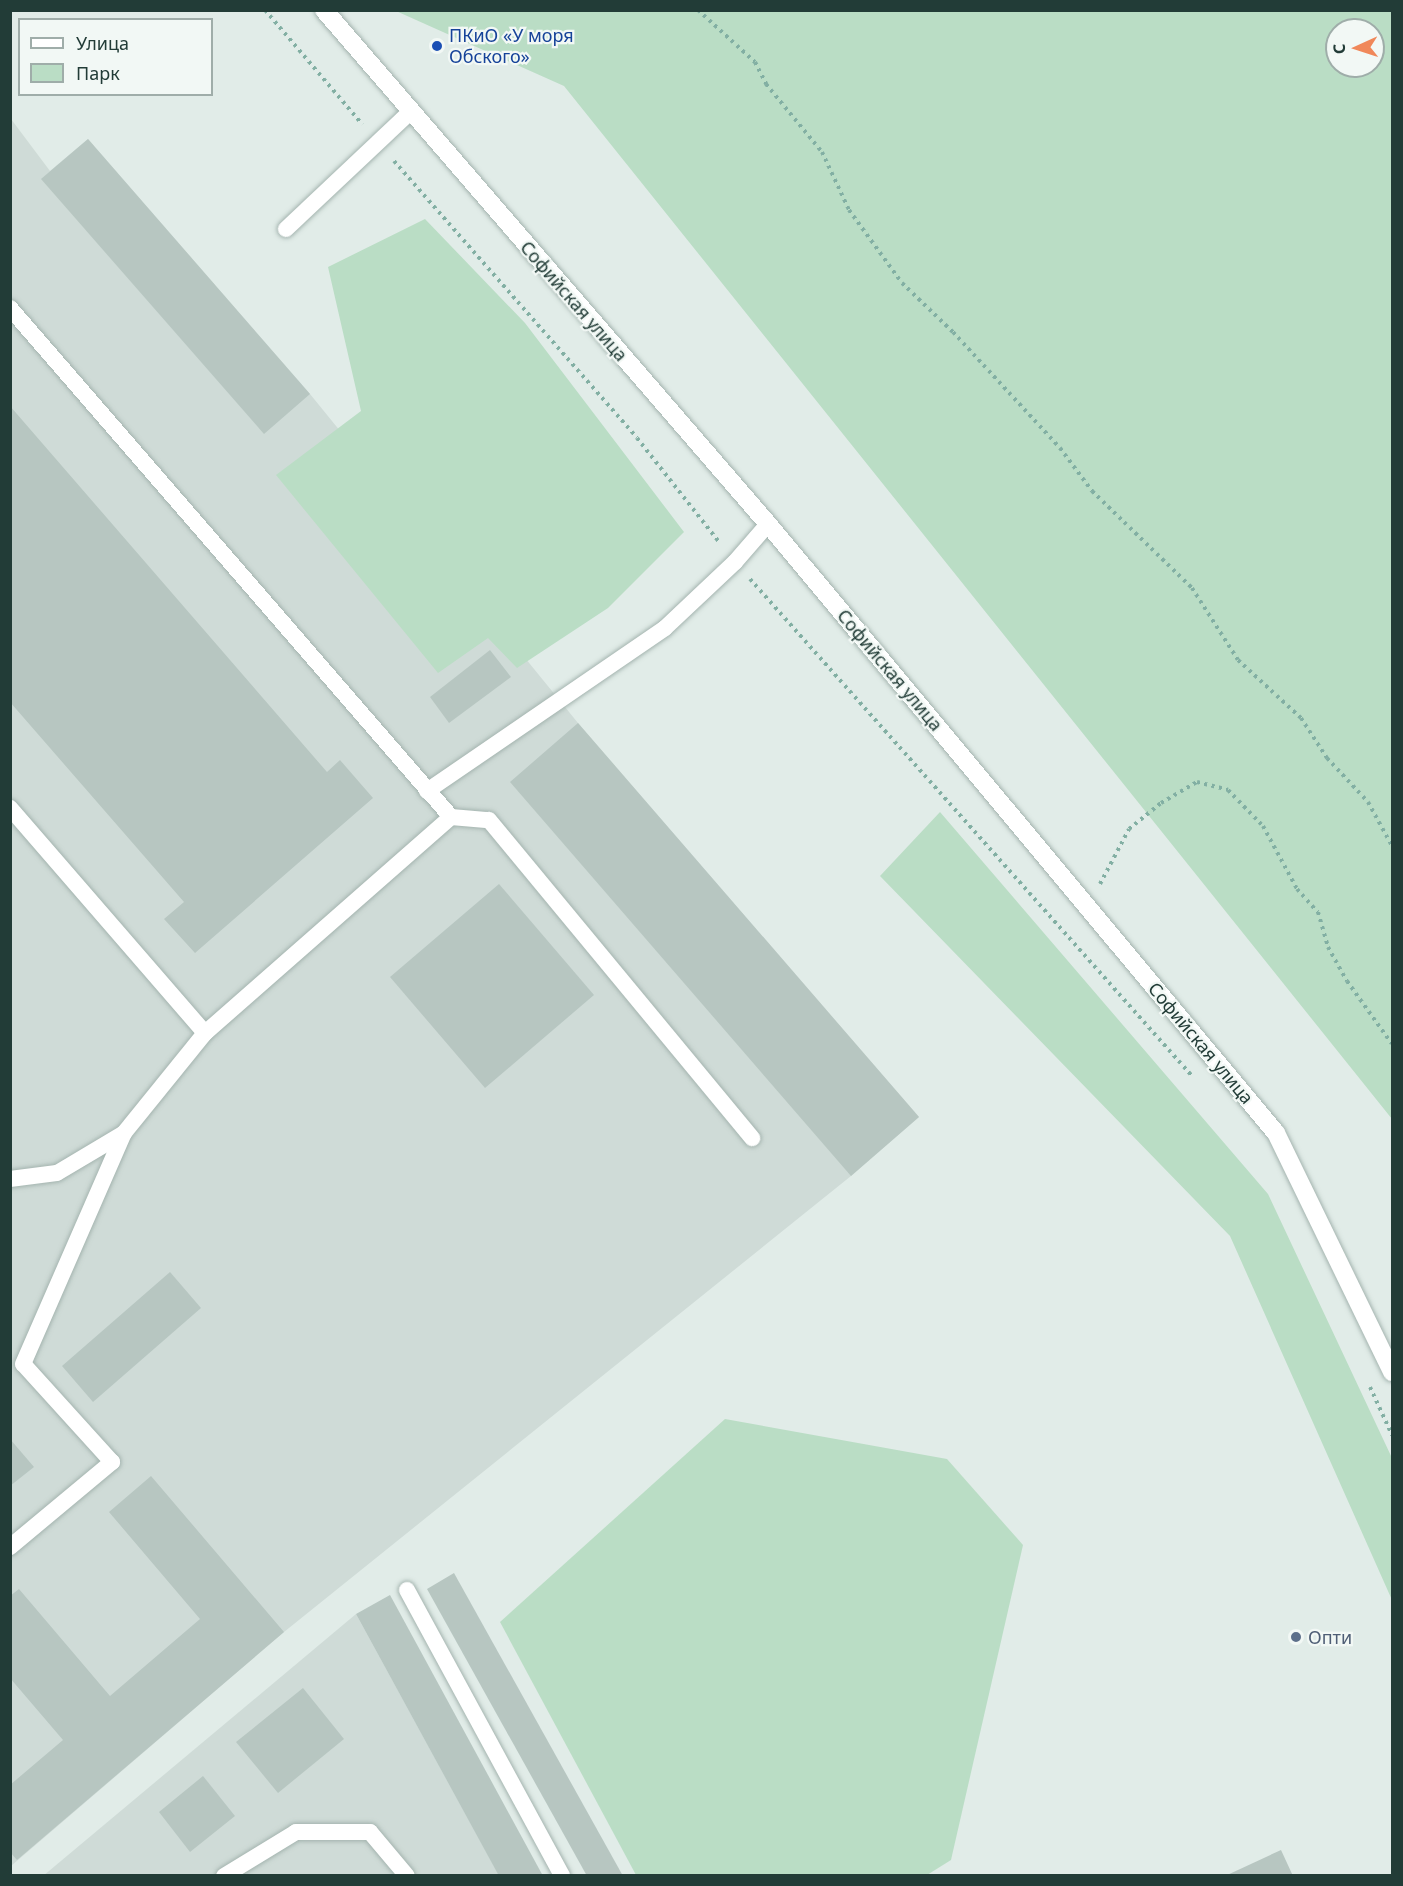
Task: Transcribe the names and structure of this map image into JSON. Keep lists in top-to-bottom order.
{
  "streets": {
    "main road": ["Софийская улица"]
  },
  "places": ["ПКиО «У моря Обского»", "Опти"],
  "legend": ["Улица", "Парк"],
  "north": "left"
}
